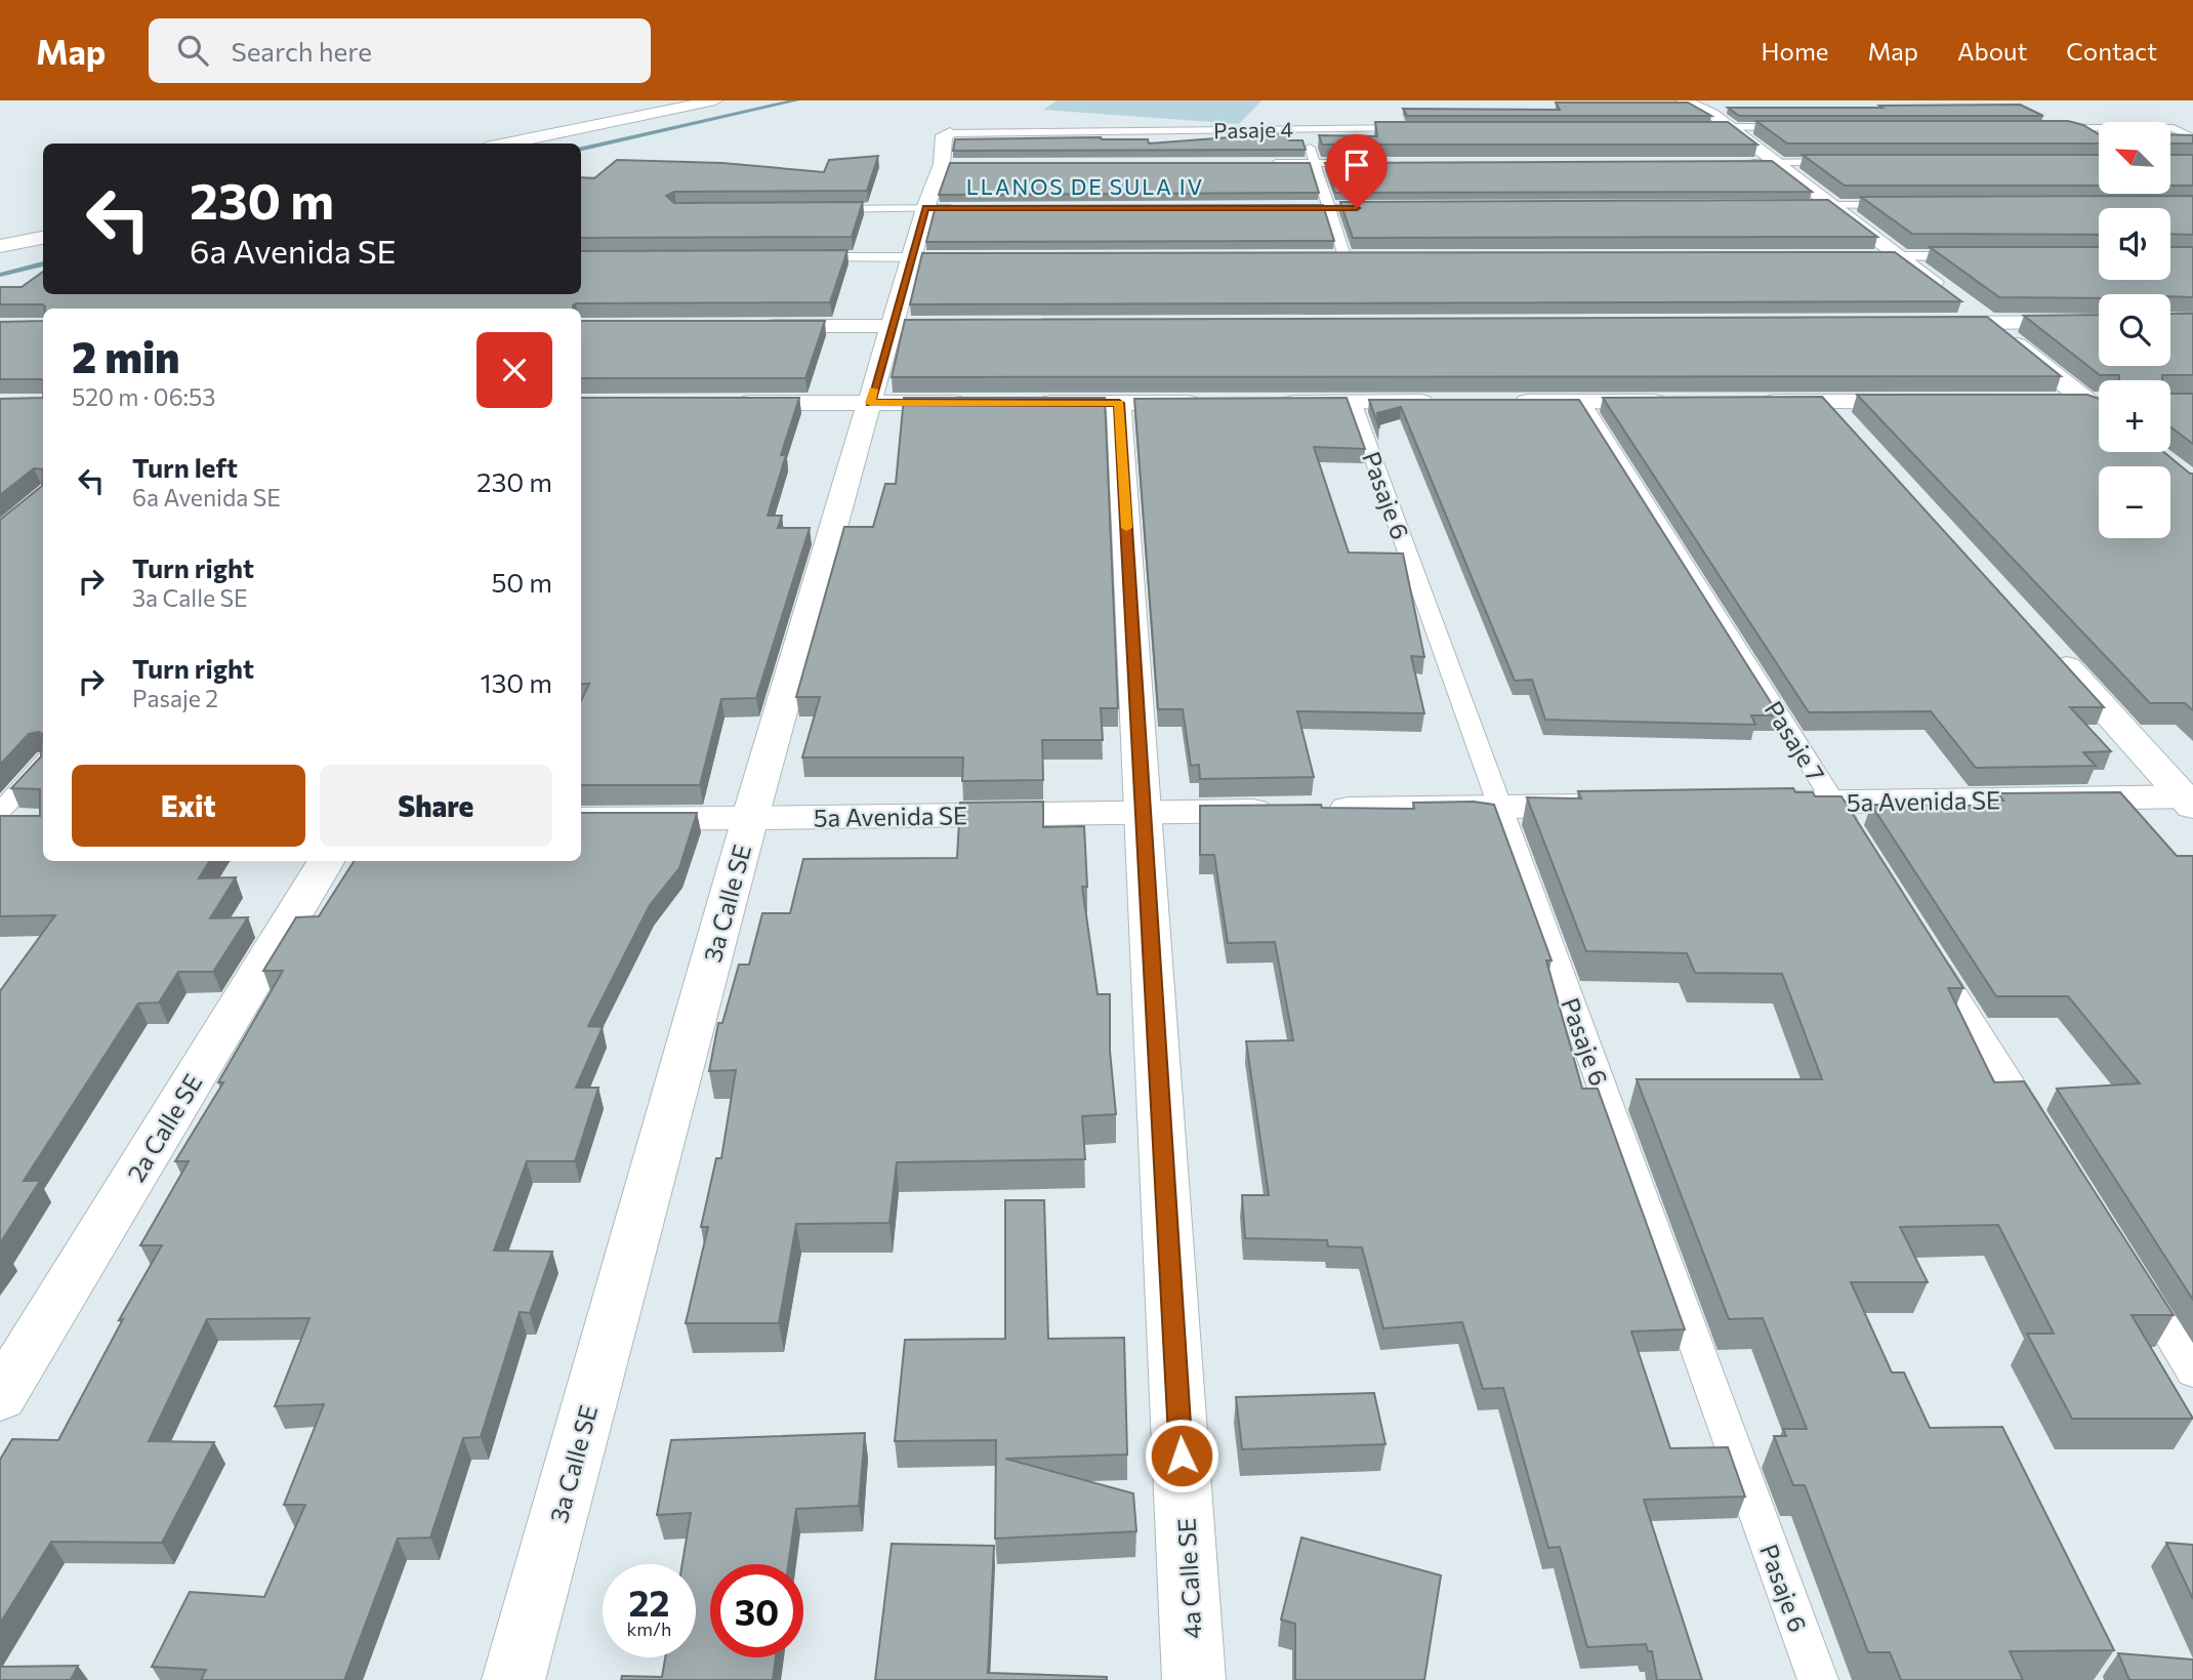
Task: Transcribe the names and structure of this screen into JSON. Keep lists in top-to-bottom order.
{
  "streets": {
    "street": [
      "5a Avenida SE",
      "3a Calle SE",
      "2a Calle SE",
      "4a Calle SE"
    ],
    "lane": ["Pasaje 4", "Pasaje 6", "Pasaje 7"]
  },
  "crossings": [
    ["Pasaje 4", "3a Calle SE"],
    ["Pasaje 6", "5a Avenida SE"],
    ["Pasaje 7", "5a Avenida SE"],
    ["5a Avenida SE", "3a Calle SE"],
    ["5a Avenida SE", "4a Calle SE"]
  ],
  "districts": ["LLANOS DE SULA IV"],
  "north": "top left",
  "page": {
    "header": "Map",
    "search": "Search here",
    "nav": [
      "Home",
      "Map",
      "About",
      "Contact"
    ],
    "map_buttons": ["+", "−"],
    "turn": ["230 m", "6a Avenida SE"],
    "heading": ["2 min", "520 m · 06:53"],
    "list": [
      {
        "name": "Turn left",
        "note": "6a Avenida SE",
        "value": "230 m"
      },
      {
        "name": "Turn right",
        "note": "3a Calle SE",
        "value": "50 m"
      },
      {
        "name": "Turn right",
        "note": "Pasaje 2",
        "value": "130 m"
      }
    ],
    "buttons": ["Exit", "Share"],
    "speed": "22 km/h",
    "limit": "30"
  }
}
